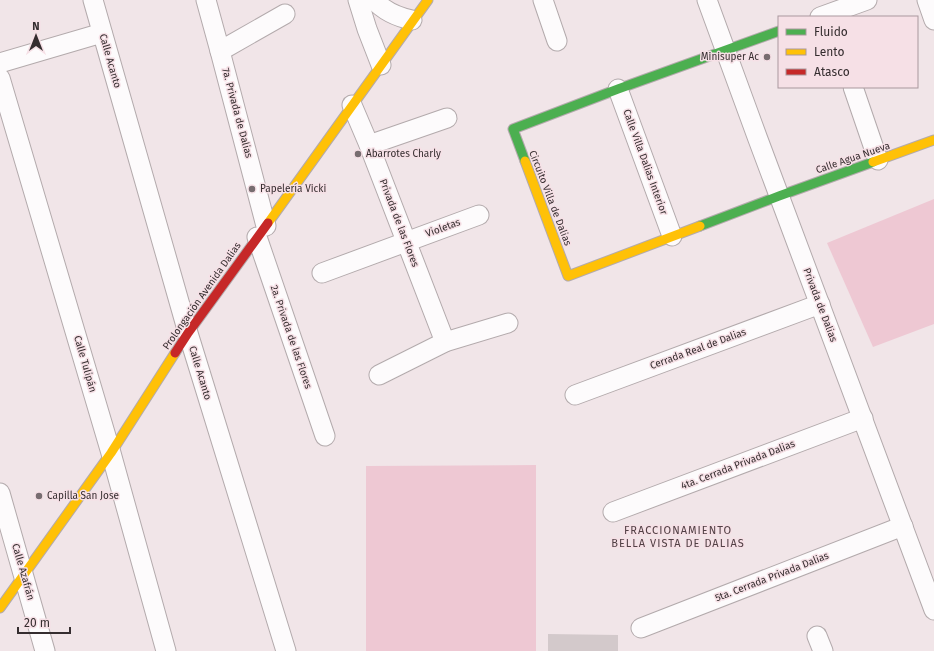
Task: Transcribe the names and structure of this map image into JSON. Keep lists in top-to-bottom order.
{
  "streets": {
    "street": [
      "Calle Acanto",
      "7a. Privada de Dalias",
      "Calle Agua Nueva",
      "Calle Villa Dalias Interior",
      "Circuito Villa de Dalias",
      "Privada de las Flores",
      "Violetas",
      "Prolongación Avenida Dalias",
      "Privada de Dalias",
      "2a. Privada de las Flores",
      "Cerrada Real de Dalias",
      "Calle Tulipán",
      "4ta. Cerrada Privada Dalias",
      "Calle Azafrán",
      "5ta. Cerrada Privada Dalias"
    ]
  },
  "crossings": [
    ["Calle Acanto", "Prolongación Avenida Dalias"],
    ["7a. Privada de Dalias", "Prolongación Avenida Dalias"],
    ["7a. Privada de Dalias", "2a. Privada de las Flores"],
    ["Calle Agua Nueva", "Circuito Villa de Dalias"],
    ["Calle Agua Nueva", "Privada de Dalias"],
    ["Calle Villa Dalias Interior", "Circuito Villa de Dalias"],
    ["Circuito Villa de Dalias", "Privada de Dalias"],
    ["Privada de las Flores", "Violetas"],
    ["Privada de las Flores", "Prolongación Avenida Dalias"],
    ["Prolongación Avenida Dalias", "2a. Privada de las Flores"],
    ["Prolongación Avenida Dalias", "Calle Tulipán"],
    ["Prolongación Avenida Dalias", "Calle Azafrán"],
    ["Privada de Dalias", "Cerrada Real de Dalias"],
    ["Privada de Dalias", "4ta. Cerrada Privada Dalias"],
    ["Privada de Dalias", "5ta. Cerrada Privada Dalias"]
  ],
  "districts": ["FRACCIONAMIENTO BELLA VISTA DE DALIAS"],
  "places": [
    "Minisuper Ac",
    "Abarrotes Charly",
    "Papelería Vicki",
    "Capilla San Jose"
  ],
  "legend": ["Fluido", "Lento", "Atasco"],
  "scale_bar": "20 m",
  "north": "top"
}
